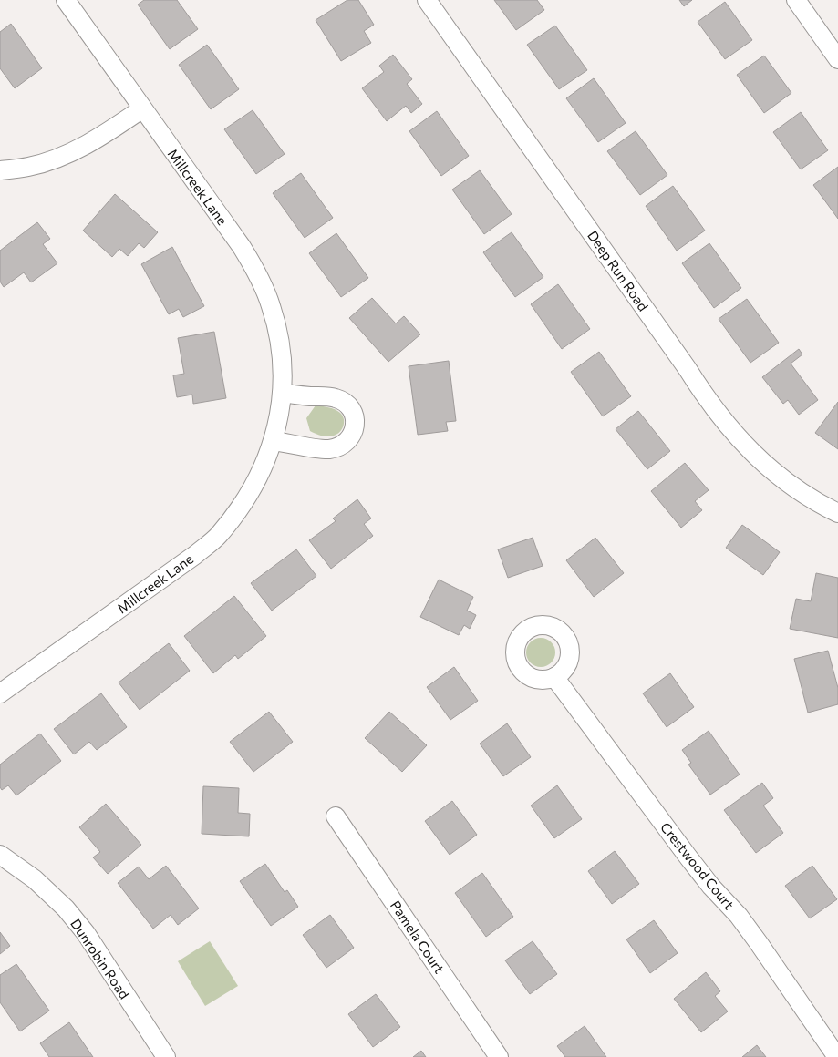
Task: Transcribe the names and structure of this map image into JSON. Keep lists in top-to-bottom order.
{
  "streets": {
    "street": [
      "Millcreek Lane",
      "Deep Run Road",
      "Crestwood Court",
      "Pamela Court",
      "Dunrobin Road"
    ]
  }
}
